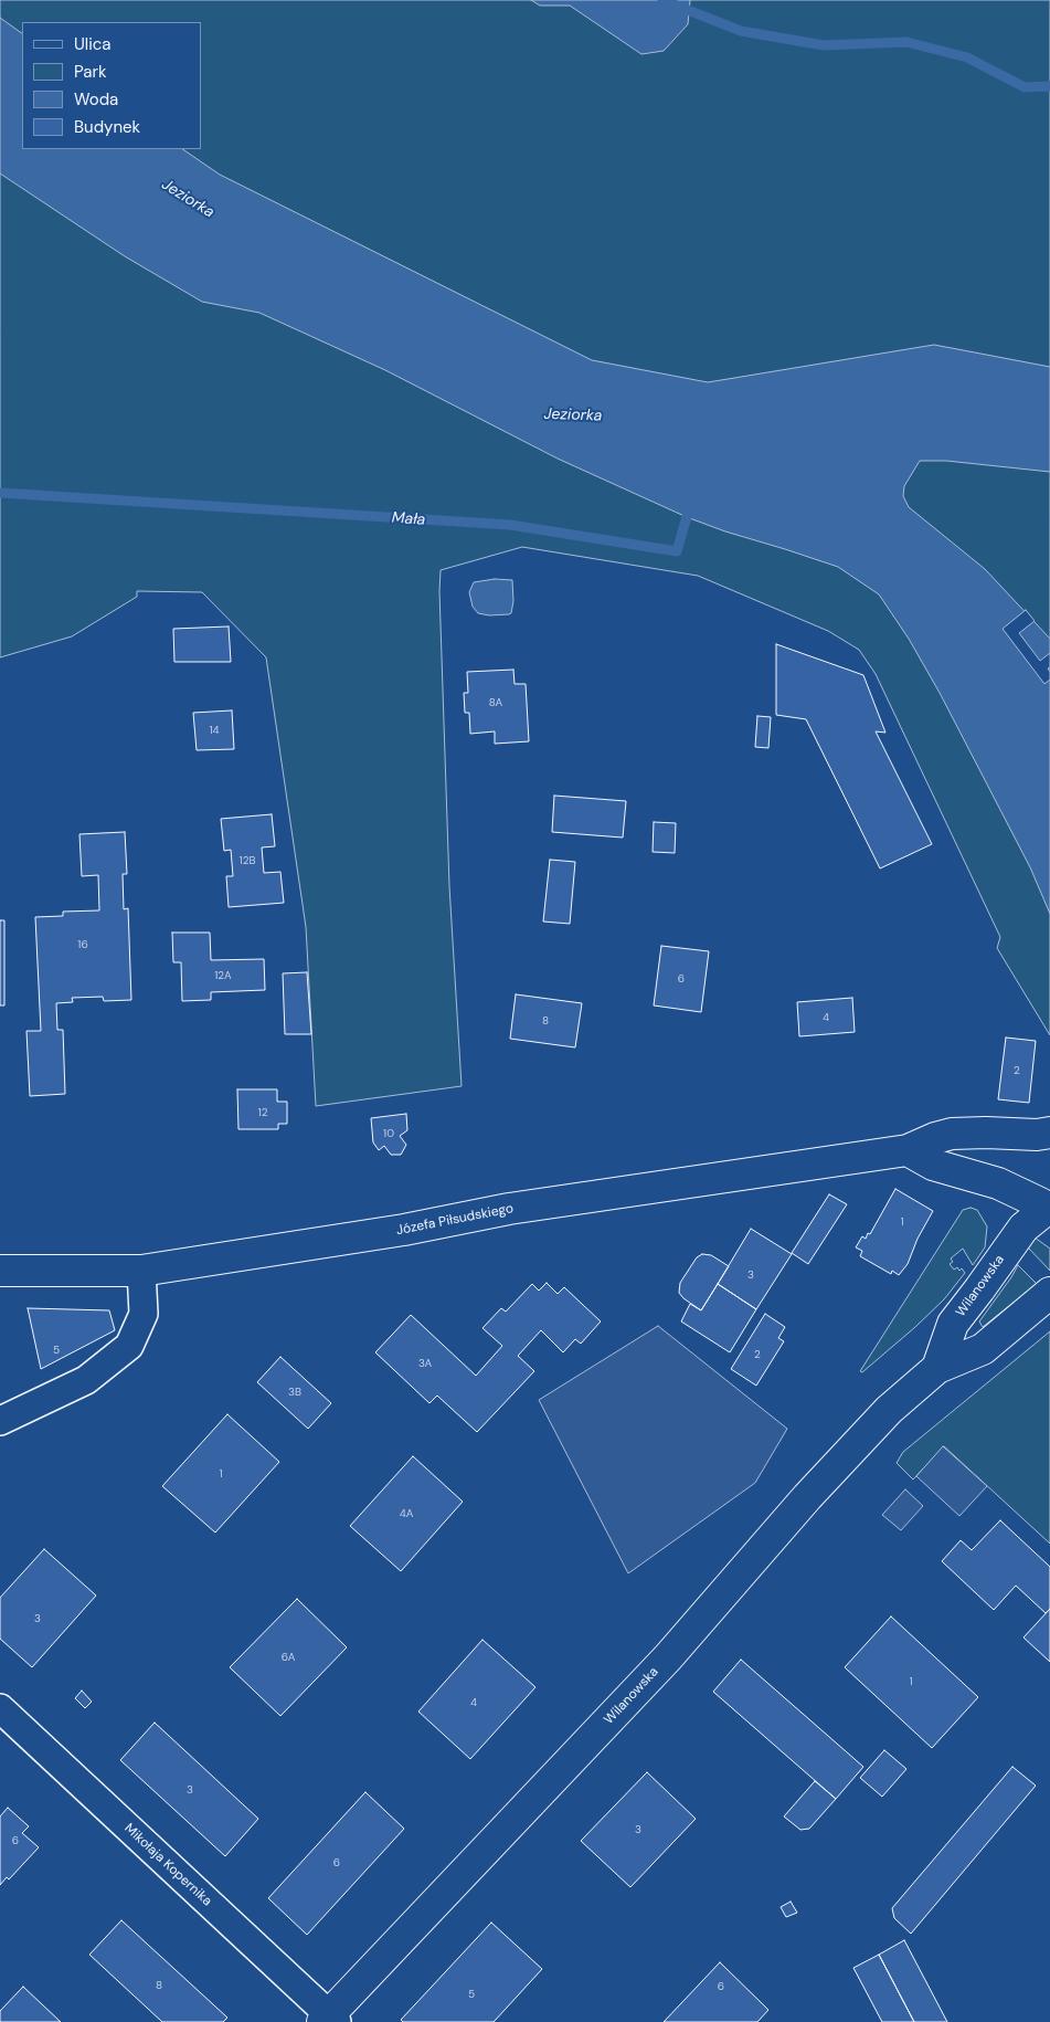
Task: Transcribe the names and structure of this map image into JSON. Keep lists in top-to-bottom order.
{
  "streets": {
    "street": ["Józefa Piłsudskiego", "Wilanowska", "Mikołaja Kopernika"]
  },
  "crossings": [
    ["Wilanowska", "Mikołaja Kopernika"]
  ],
  "water": ["Jeziorka", "Mała"],
  "house_numbers": [
    "8A",
    "14",
    "12B",
    "16",
    "12A",
    "6",
    "4",
    "8",
    "2",
    "12",
    "10",
    "1",
    "3",
    "5",
    "2",
    "3A",
    "3B",
    "1",
    "4A",
    "3",
    "6A",
    "1",
    "4",
    "3",
    "3",
    "6",
    "6",
    "8",
    "6",
    "5"
  ],
  "legend": [
    "Ulica",
    "Park",
    "Woda",
    "Budynek"
  ]
}
